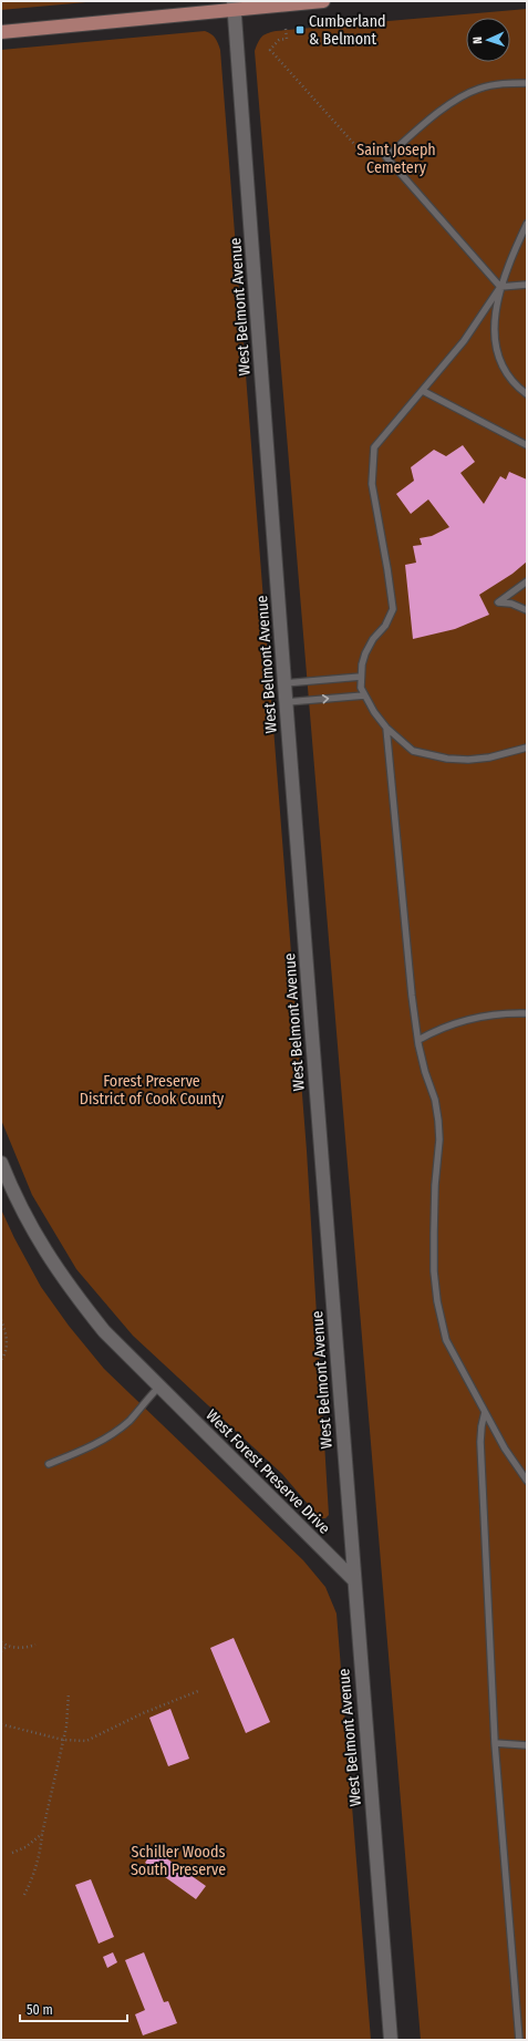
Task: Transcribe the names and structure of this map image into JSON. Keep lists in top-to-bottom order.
{
  "streets": {
    "main road": ["West Belmont Avenue", "West Forest Preserve Drive"]
  },
  "crossings": [
    ["West Belmont Avenue", "West Forest Preserve Drive"]
  ],
  "parks": ["Saint Joseph Cemetery", "Forest Preserve District of Cook County", "Schiller Woods South Preserve"],
  "places": {
    "transit": ["Cumberland & Belmont"]
  },
  "scale_bar": "50 m",
  "north": "left"
}
